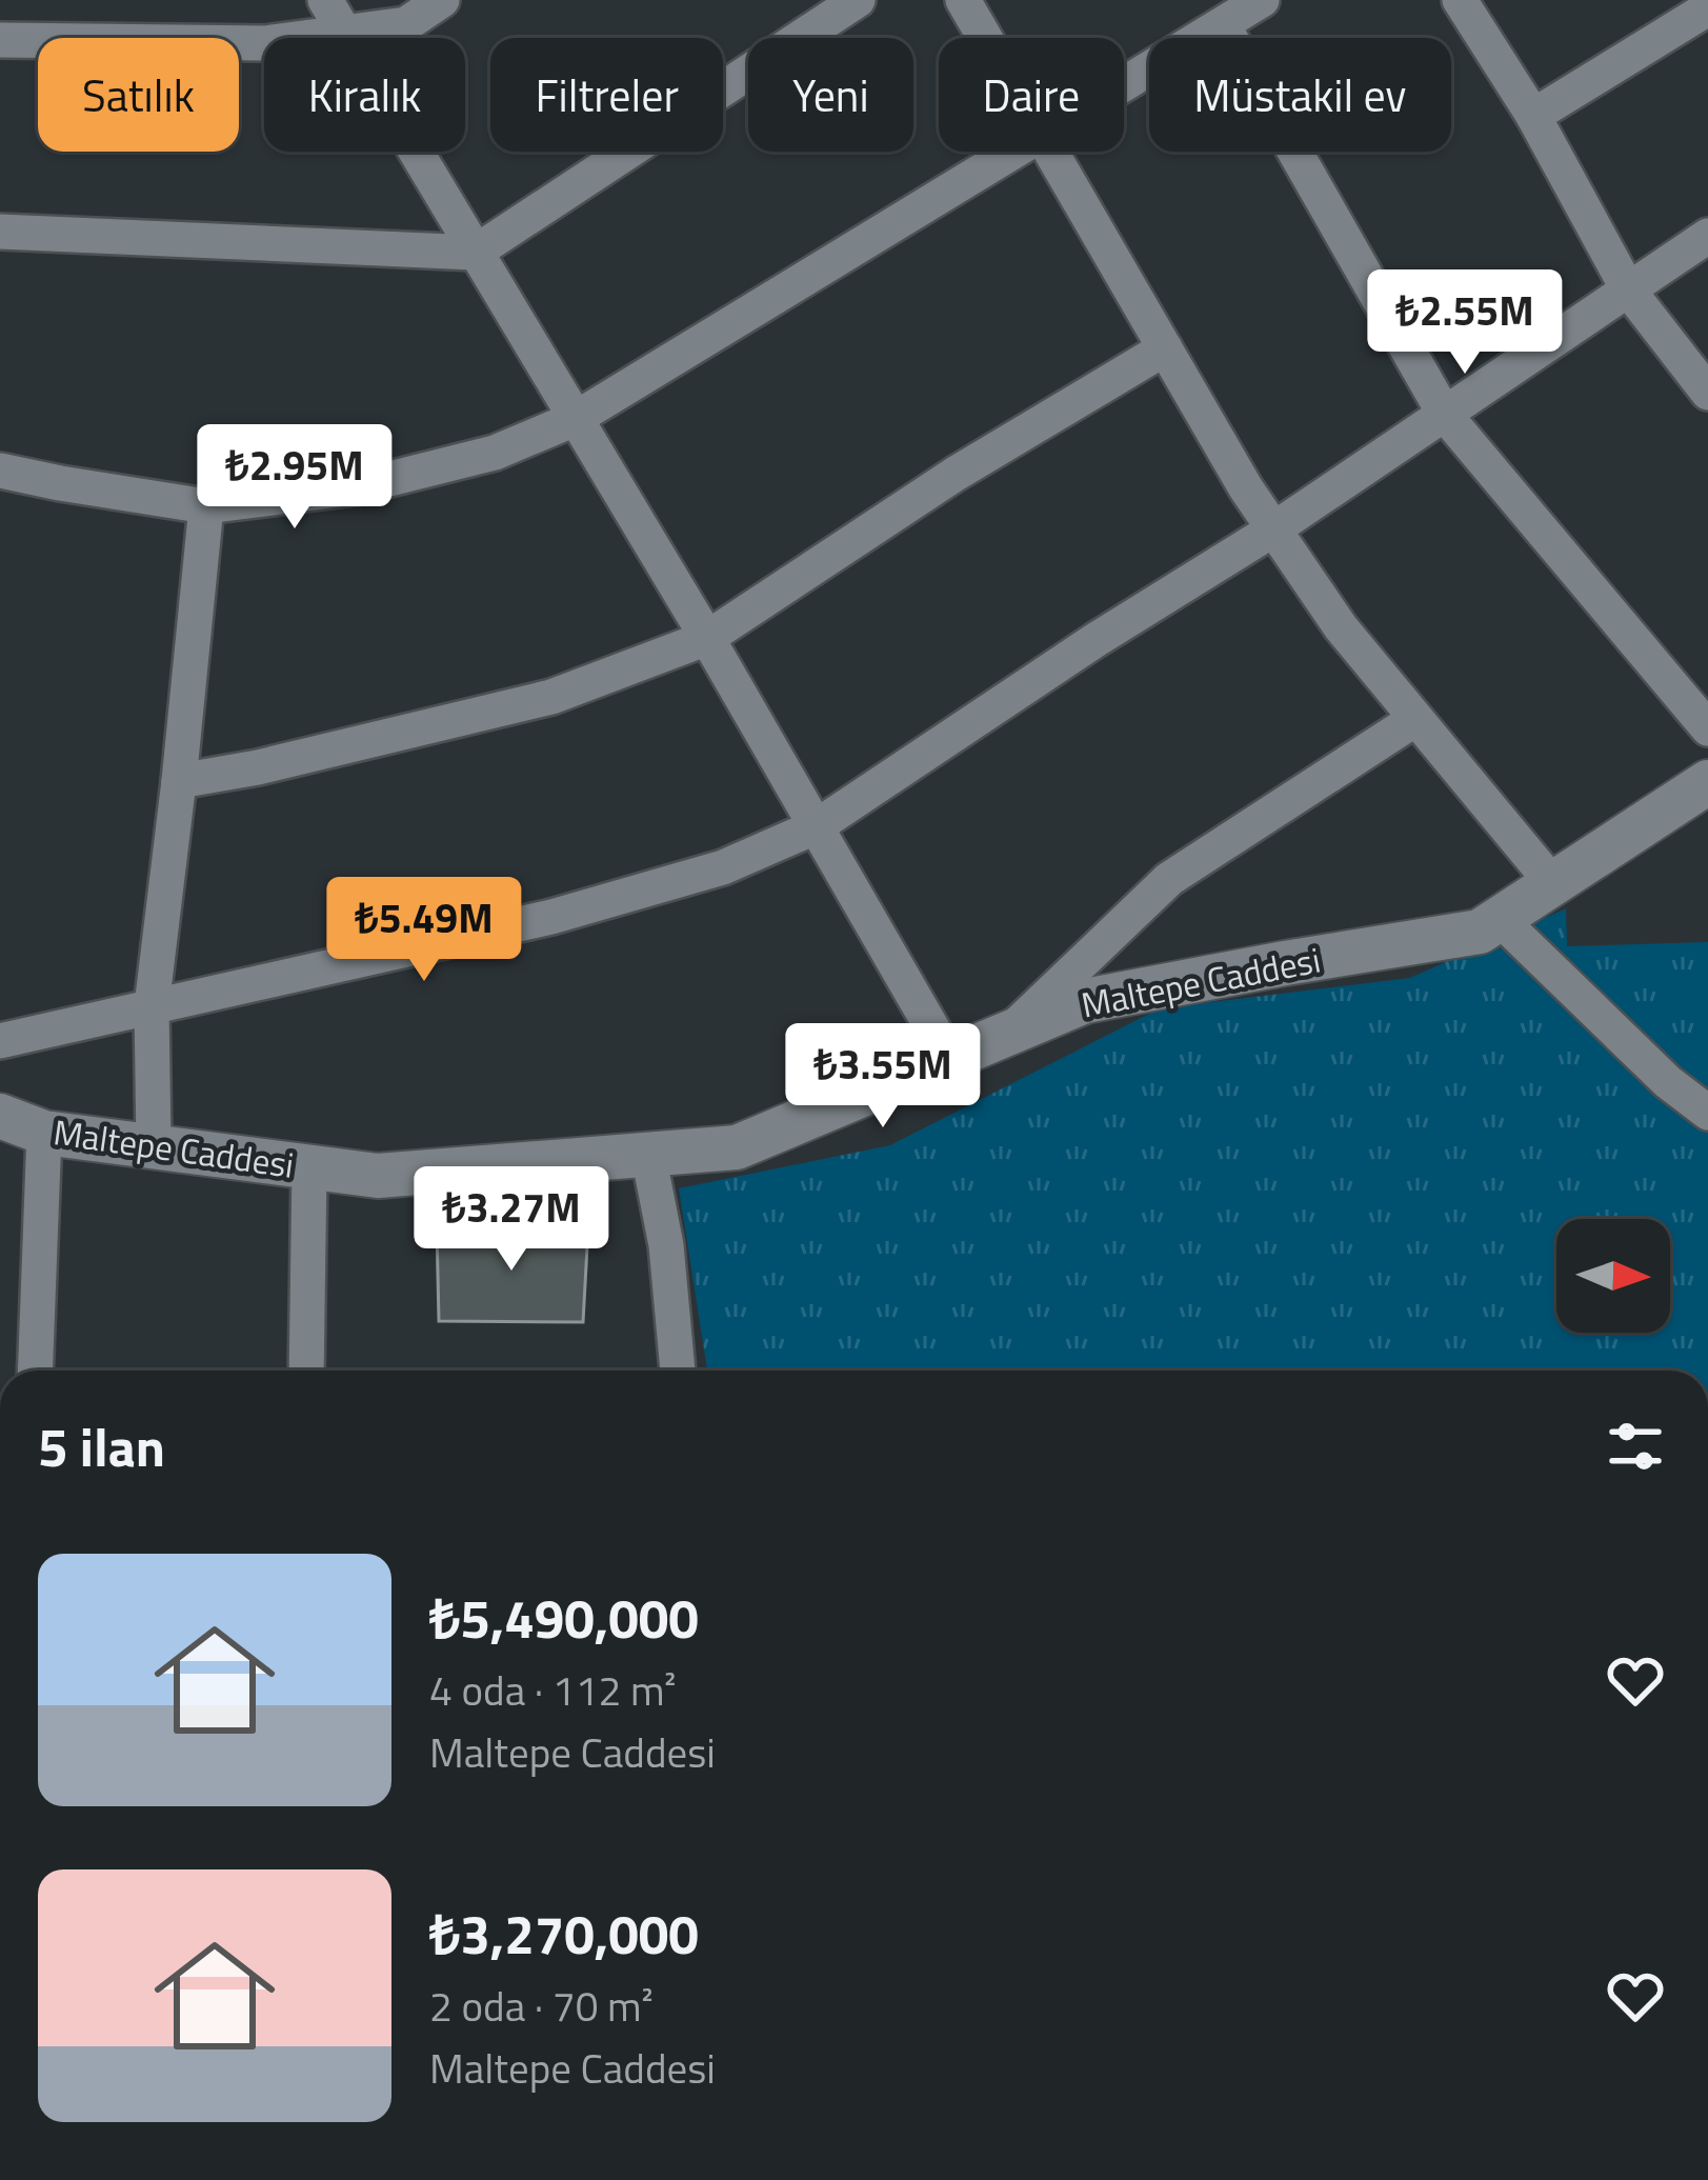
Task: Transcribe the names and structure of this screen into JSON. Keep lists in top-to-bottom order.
{
  "streets": {
    "street": ["Maltepe Caddesi"]
  },
  "north": "right",
  "page": {
    "chip": [
      "Satılık",
      "Kiralık",
      "Filtreler",
      "Yeni",
      "Daire",
      "Müstakil ev"
    ],
    "price": [
      "₺2.55M",
      "₺2.95M",
      "₺5.49M",
      "₺3.55M",
      "₺3.27M"
    ],
    "heading": "5 ilan",
    "list": [
      {
        "name": "₺5,490,000",
        "note": "4 oda · 112 m² · Maltepe Caddesi"
      },
      {
        "name": "₺3,270,000",
        "note": "2 oda · 70 m² · Maltepe Caddesi"
      }
    ]
  }
}
